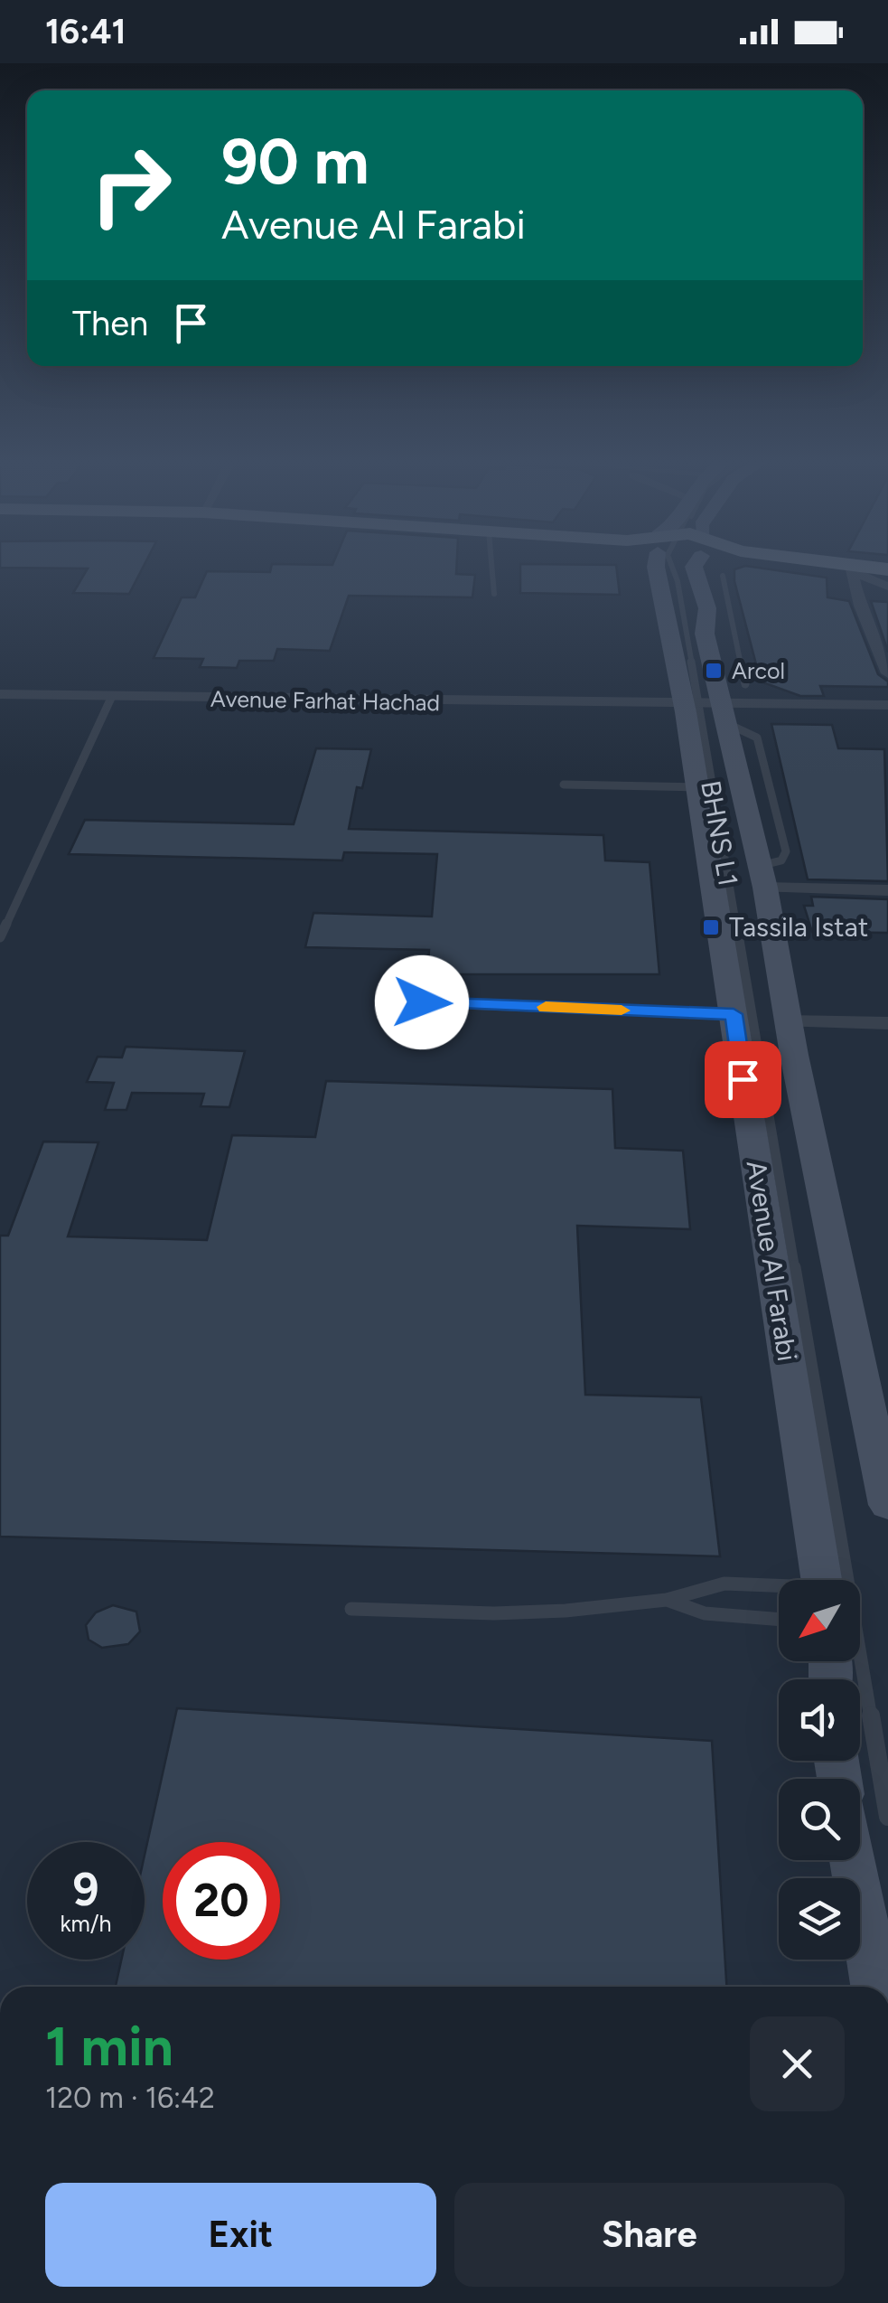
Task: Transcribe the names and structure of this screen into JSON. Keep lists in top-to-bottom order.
{
  "streets": {
    "street": ["Avenue Farhat Hachad", "Avenue Al Farabi"],
    "lane": ["BHNS L1"]
  },
  "crossings": [
    ["Avenue Farhat Hachad", "BHNS L1"],
    ["Avenue Farhat Hachad", "Avenue Al Farabi"],
    ["BHNS L1", "Avenue Al Farabi"]
  ],
  "places": {
    "transit": ["Arcol", "Tassila Istat"]
  },
  "north": "bottom left",
  "page": {
    "status": "16:41",
    "turn": ["90 m", "Avenue Al Farabi"],
    "then": "Then",
    "speed": "9 km/h",
    "limit": "20",
    "heading": ["1 min", "120 m · 16:42"],
    "buttons": ["Exit", "Share"]
  }
}
